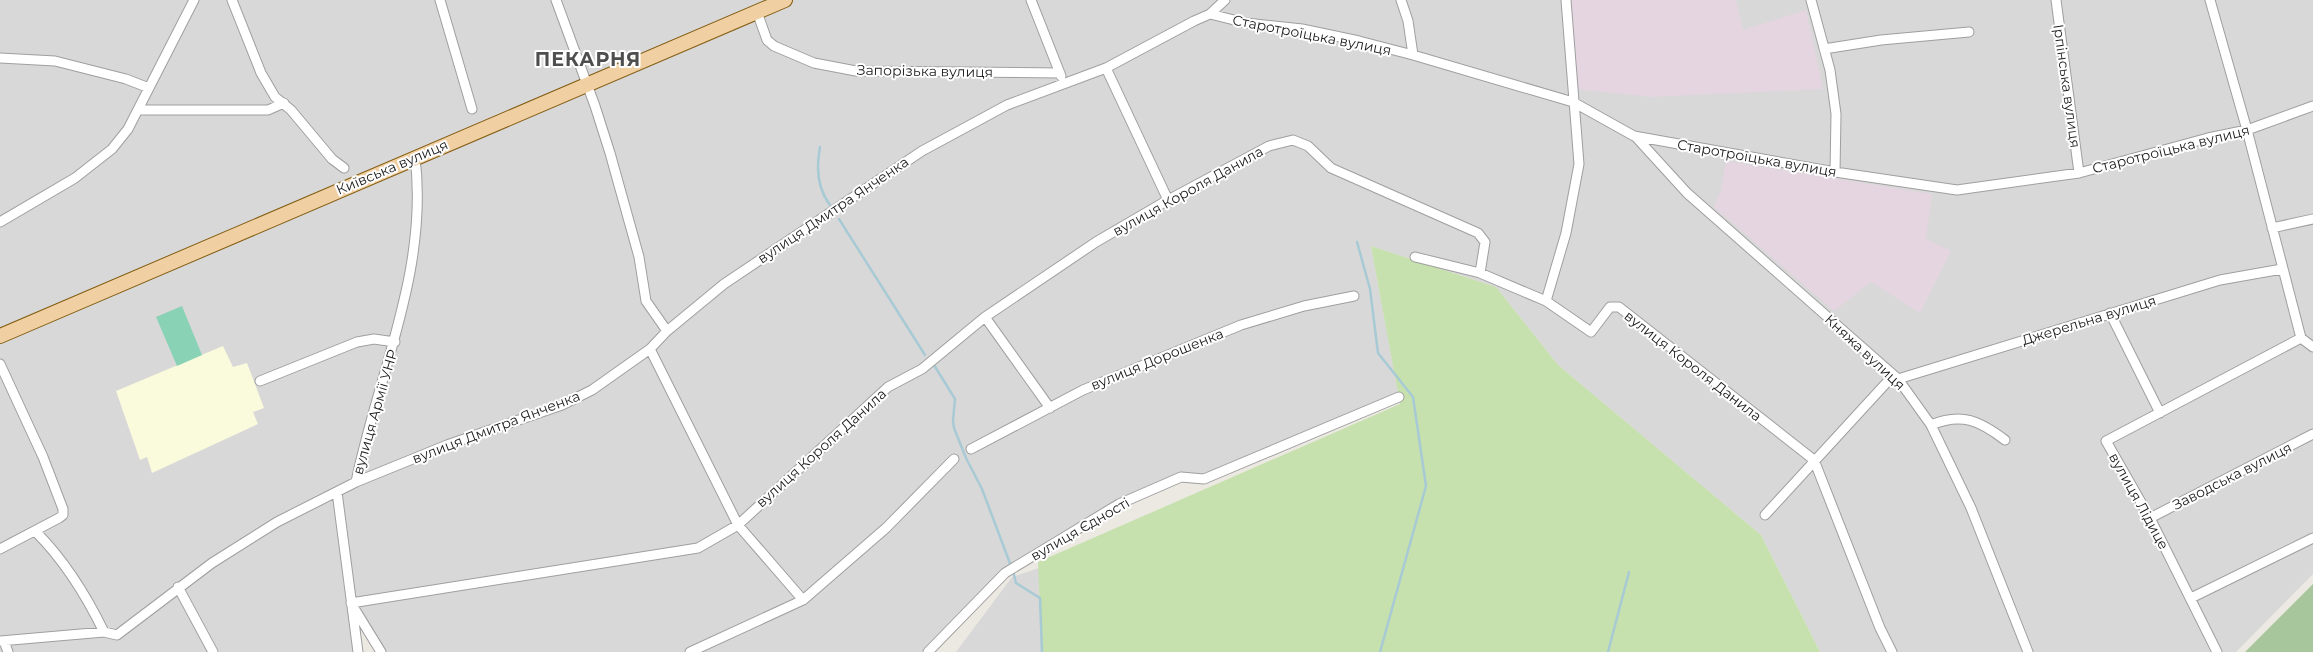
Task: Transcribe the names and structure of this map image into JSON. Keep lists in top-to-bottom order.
{
  "streets": {
    "main road": ["Київська вулиця"],
    "street": [
      "Старотроїцька вулиця",
      "Запорізька вулиця",
      "Ірпінська вулиця",
      "вулиця Короля Данила",
      "вулиця Дмитра Янченка",
      "Джерельна вулиця",
      "Княжа вулиця",
      "вулиця Дорошенка",
      "вулиця Армії УНР",
      "Заводська вулиця",
      "вулиця Лідице",
      "вулиця Єдності"
    ]
  },
  "crossings": [
    ["Старотроїцька вулиця", "Ірпінська вулиця"],
    ["Старотроїцька вулиця", "вулиця Дмитра Янченка"],
    ["Старотроїцька вулиця", "Княжа вулиця"],
    ["Запорізька вулиця", "Київська вулиця"],
    ["Київська вулиця", "вулиця Армії УНР"],
    ["вулиця Короля Данила", "Джерельна вулиця"],
    ["вулиця Дмитра Янченка", "вулиця Армії УНР"],
    ["Джерельна вулиця", "Княжа вулиця"],
    ["Заводська вулиця", "вулиця Лідице"]
  ],
  "districts": ["ПЕКАРНЯ"]
}
